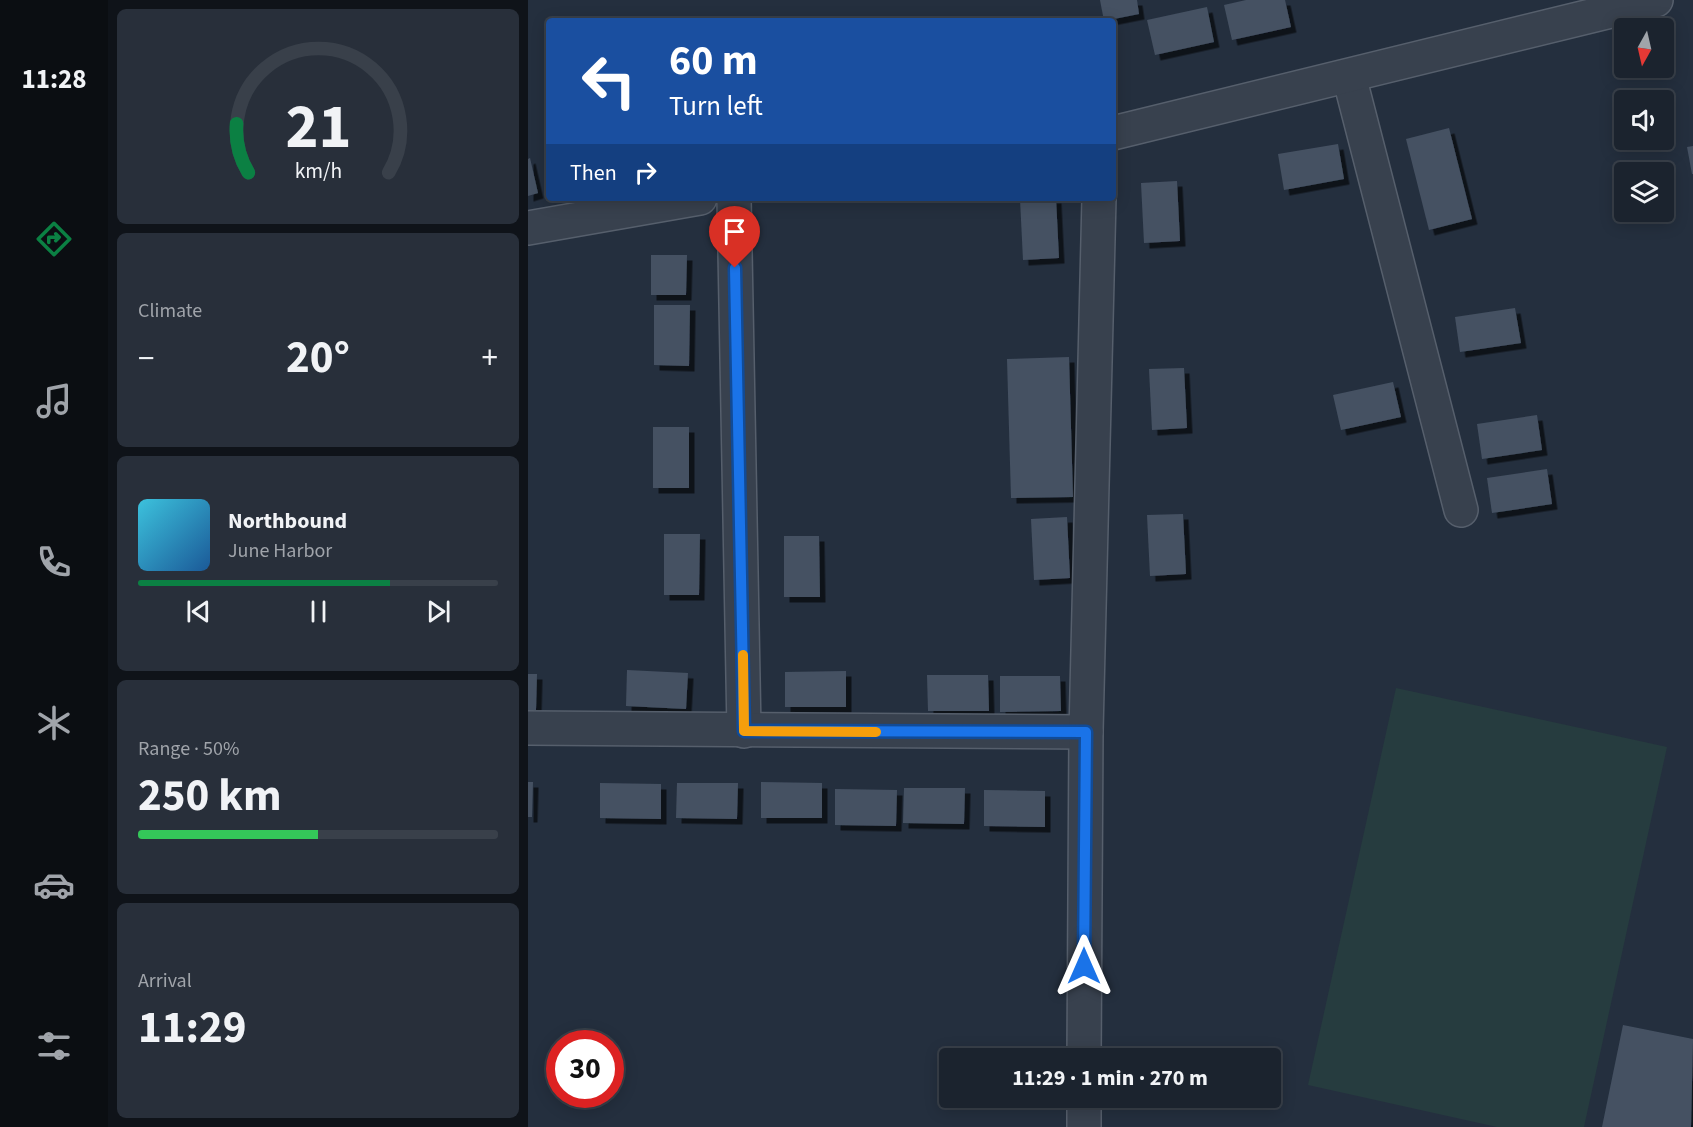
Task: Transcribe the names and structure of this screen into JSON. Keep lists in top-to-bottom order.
{
  "north": "bottom",
  "page": {
    "tabs": "11:28",
    "turn": ["60 m", "Turn left"],
    "then": "Then",
    "tile": [
      "Climate",
      ["Range · 50%", "250 km"],
      ["Arrival", "11:29"]
    ],
    "heat": ["−", "20°", "+"],
    "song": ["Northbound", "June Harbor"],
    "limit": "30",
    "trip": "11:29 · 1 min · 270 m",
    "gauge": ["21", "km/h"]
  }
}
